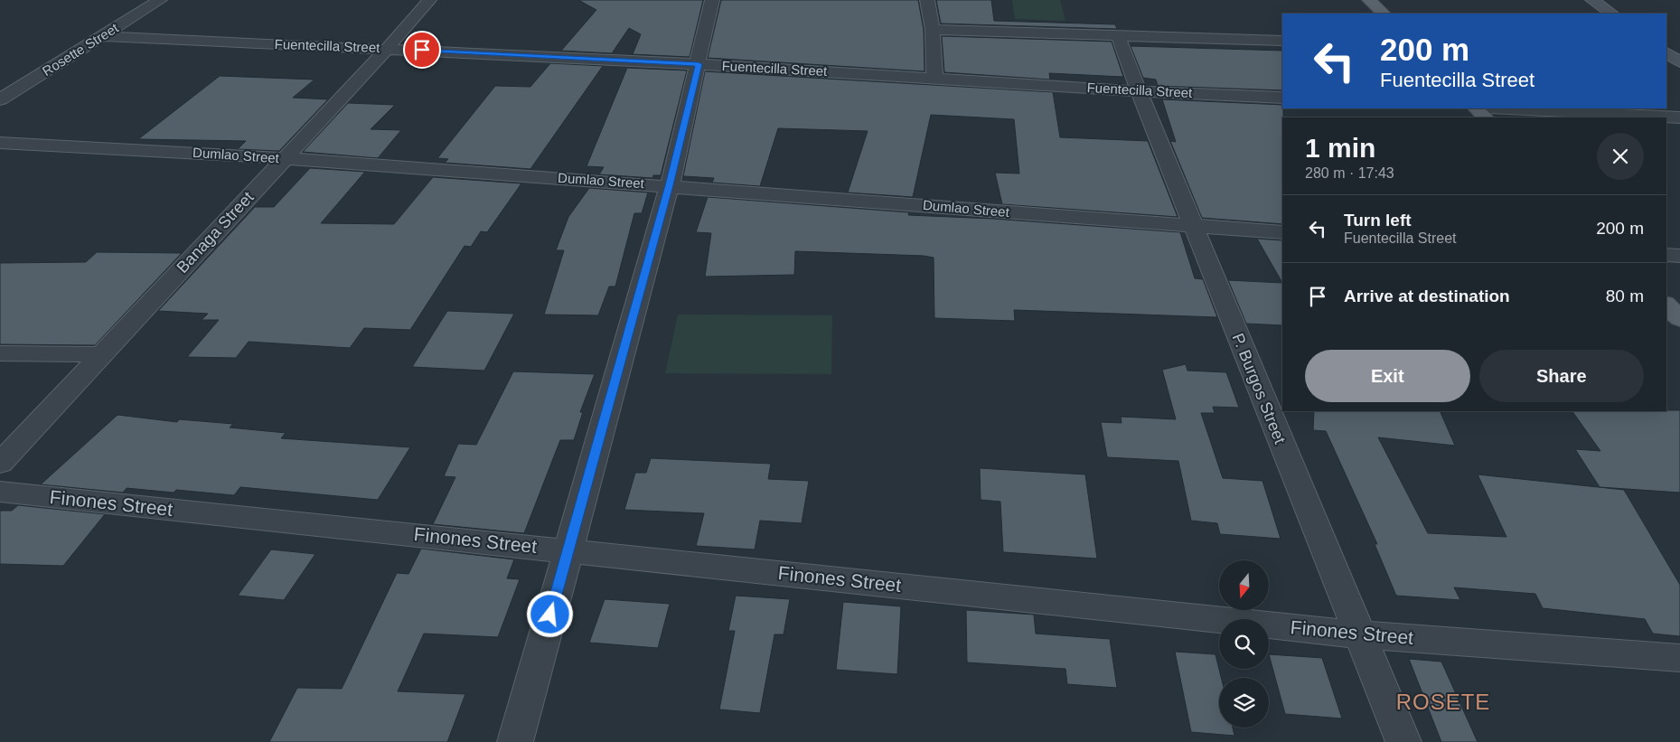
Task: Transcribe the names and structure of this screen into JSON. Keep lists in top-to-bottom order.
{
  "streets": {
    "street": [
      "Fuentecilla Street",
      "Rosette Street",
      "Dumlao Street",
      "Banaga Street",
      "P. Burgos Street",
      "Finones Street"
    ]
  },
  "crossings": [
    ["Fuentecilla Street", "Rosette Street"],
    ["Fuentecilla Street", "Banaga Street"],
    ["Fuentecilla Street", "P. Burgos Street"],
    ["Dumlao Street", "Banaga Street"],
    ["Dumlao Street", "P. Burgos Street"],
    ["P. Burgos Street", "Finones Street"]
  ],
  "districts": ["ROSETE"],
  "north": "bottom",
  "page": {
    "turn": ["200 m", "Fuentecilla Street"],
    "heading": ["1 min", "280 m · 17:43"],
    "list": [
      {
        "name": "Turn left",
        "note": "Fuentecilla Street",
        "value": "200 m"
      },
      {
        "name": "Arrive at destination",
        "value": "80 m"
      }
    ],
    "buttons": ["Exit", "Share"]
  }
}
